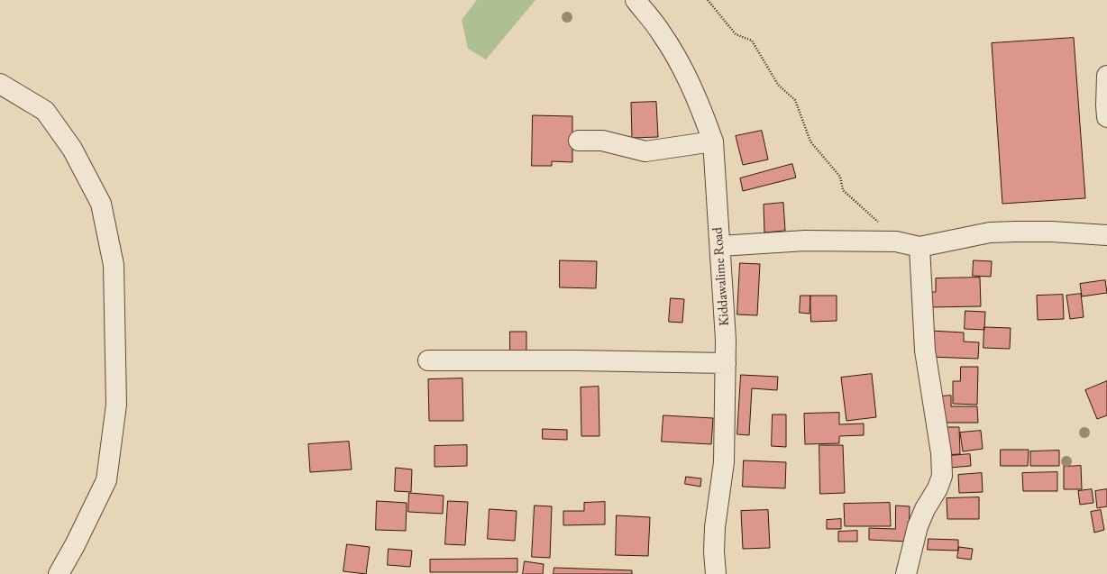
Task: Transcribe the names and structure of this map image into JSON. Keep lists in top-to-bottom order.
{
  "streets": {
    "street": ["Kiddawalime Road"]
  }
}
